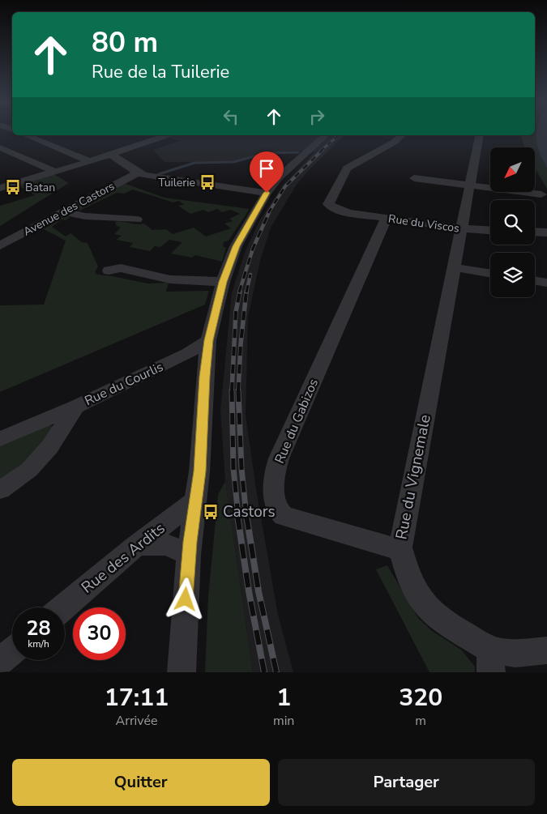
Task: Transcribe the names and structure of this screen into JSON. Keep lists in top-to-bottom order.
{
  "streets": {
    "street": [
      "Avenue des Castors",
      "Rue du Viscos",
      "Rue du Courlis",
      "Rue du Gabizos",
      "Rue du Vignemale",
      "Rue des Ardits"
    ]
  },
  "crossings": [
    ["Rue du Viscos", "Rue du Gabizos"],
    ["Rue du Viscos", "Rue du Vignemale"],
    ["Rue du Gabizos", "Rue du Vignemale"]
  ],
  "places": {
    "bus stop": ["Tuilerie", "Batan", "Castors"]
  },
  "north": "bottom left",
  "page": {
    "turn": ["80 m", "Rue de la Tuilerie"],
    "speed": "28 km/h",
    "limit": "30",
    "eta": [
      "17:11",
      "Arrivée",
      "1",
      "min",
      "320",
      "m"
    ],
    "buttons": ["Quitter", "Partager"]
  }
}
